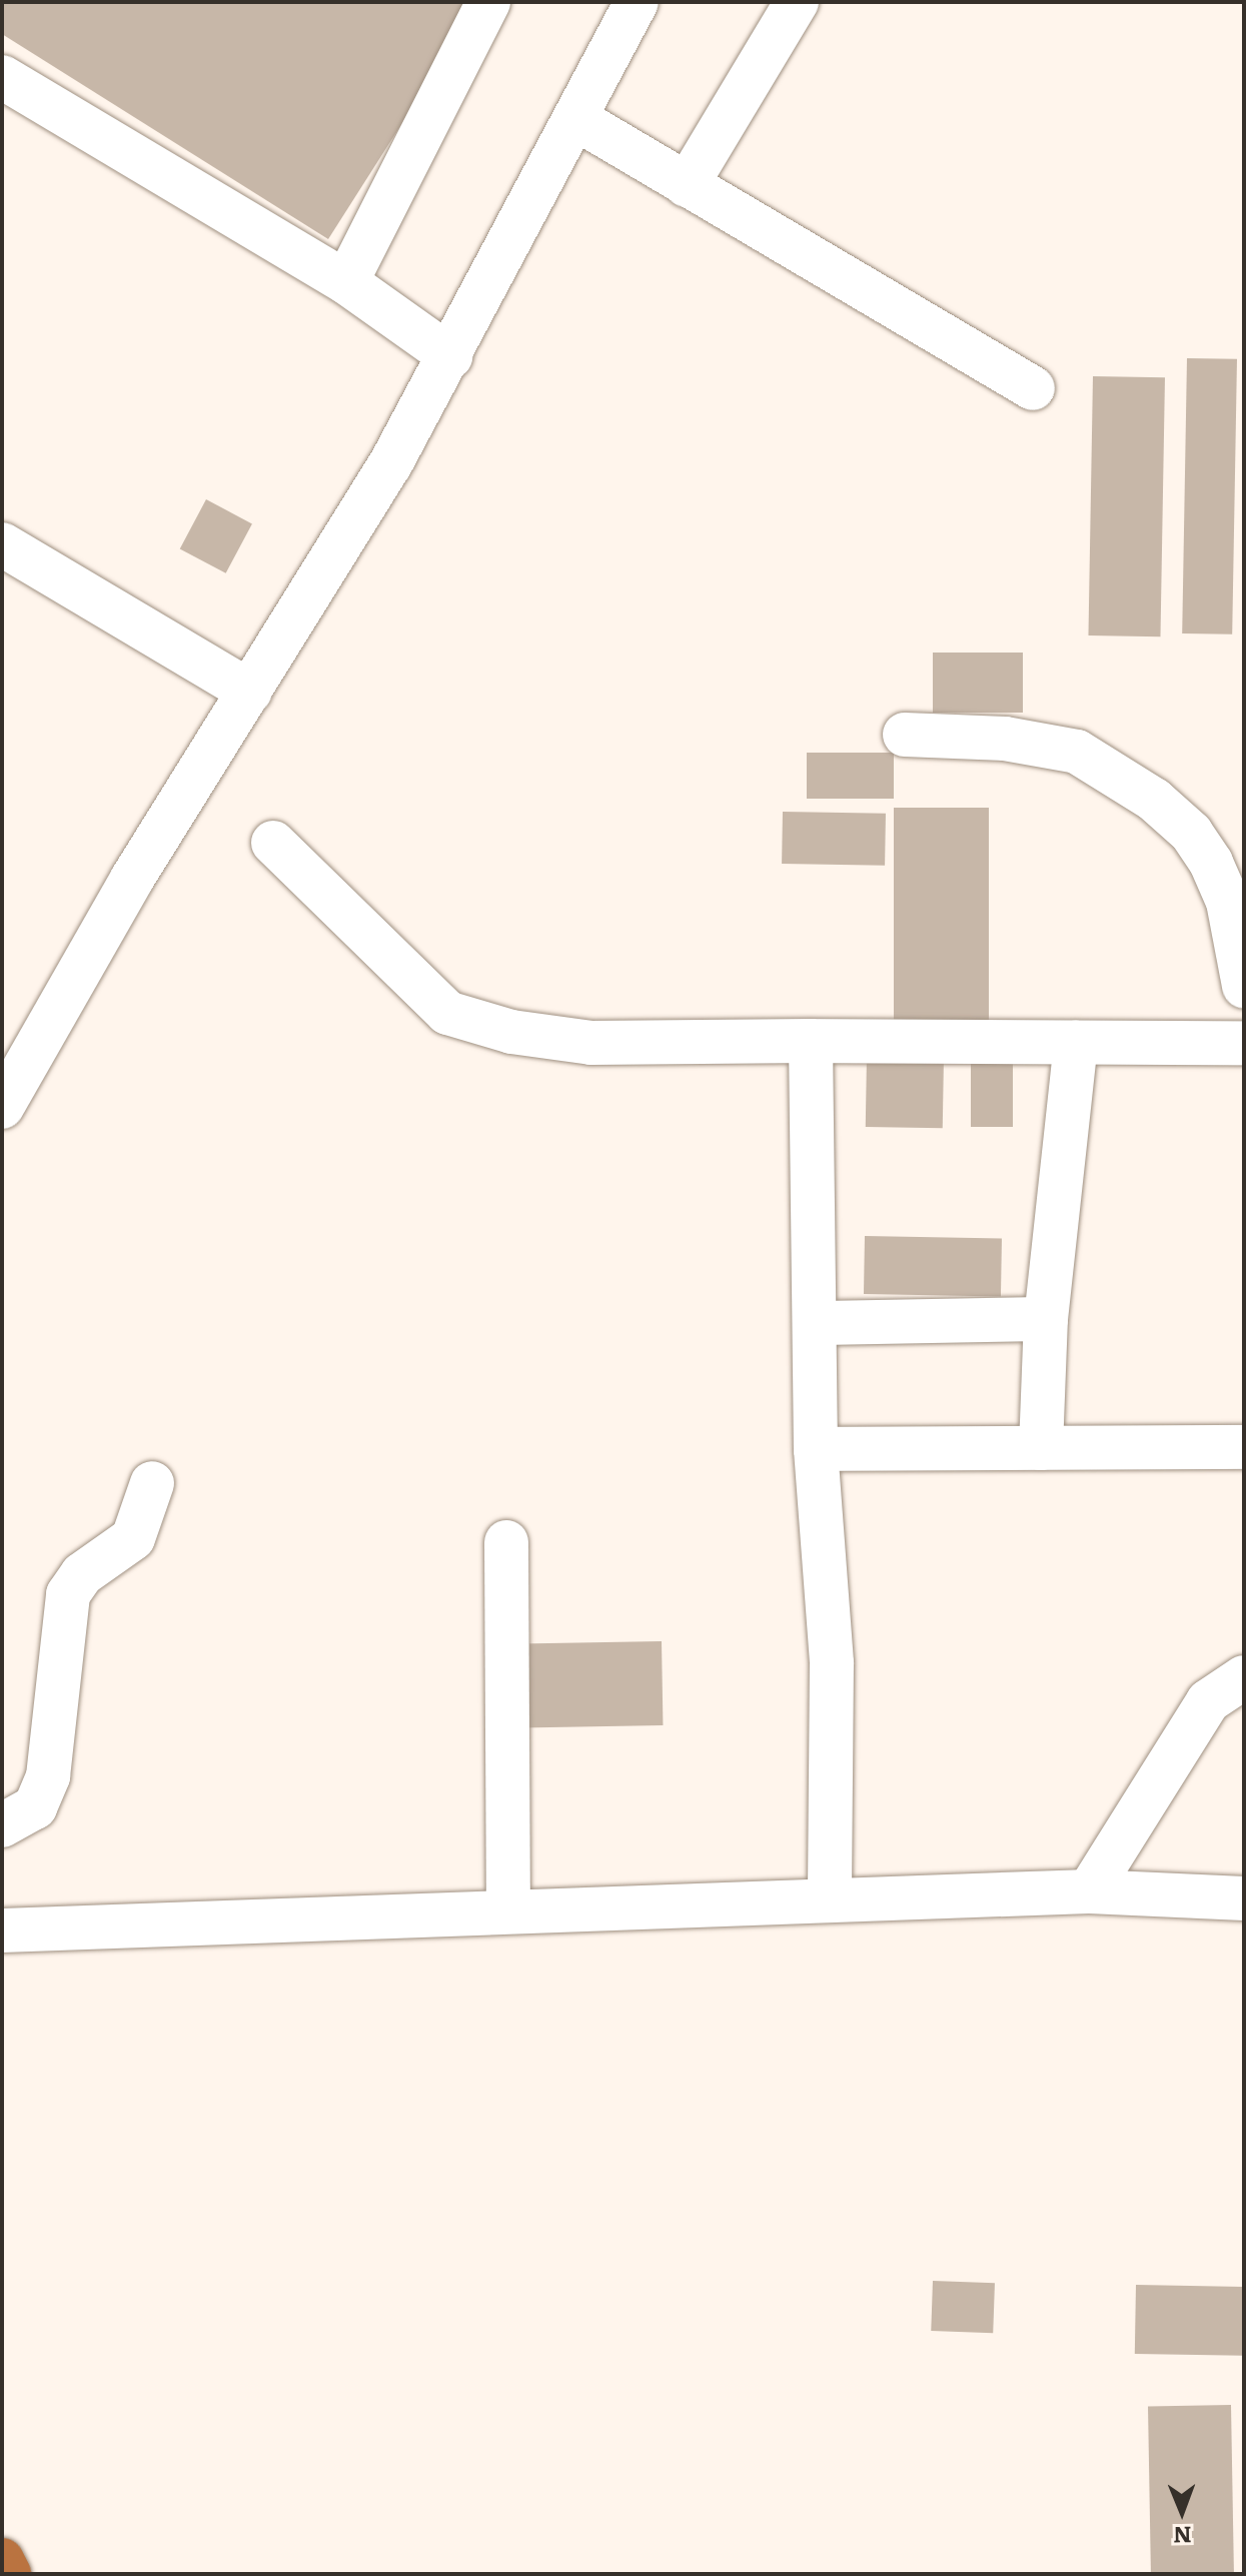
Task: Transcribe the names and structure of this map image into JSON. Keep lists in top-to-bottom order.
{
  "north": "bottom"
}
